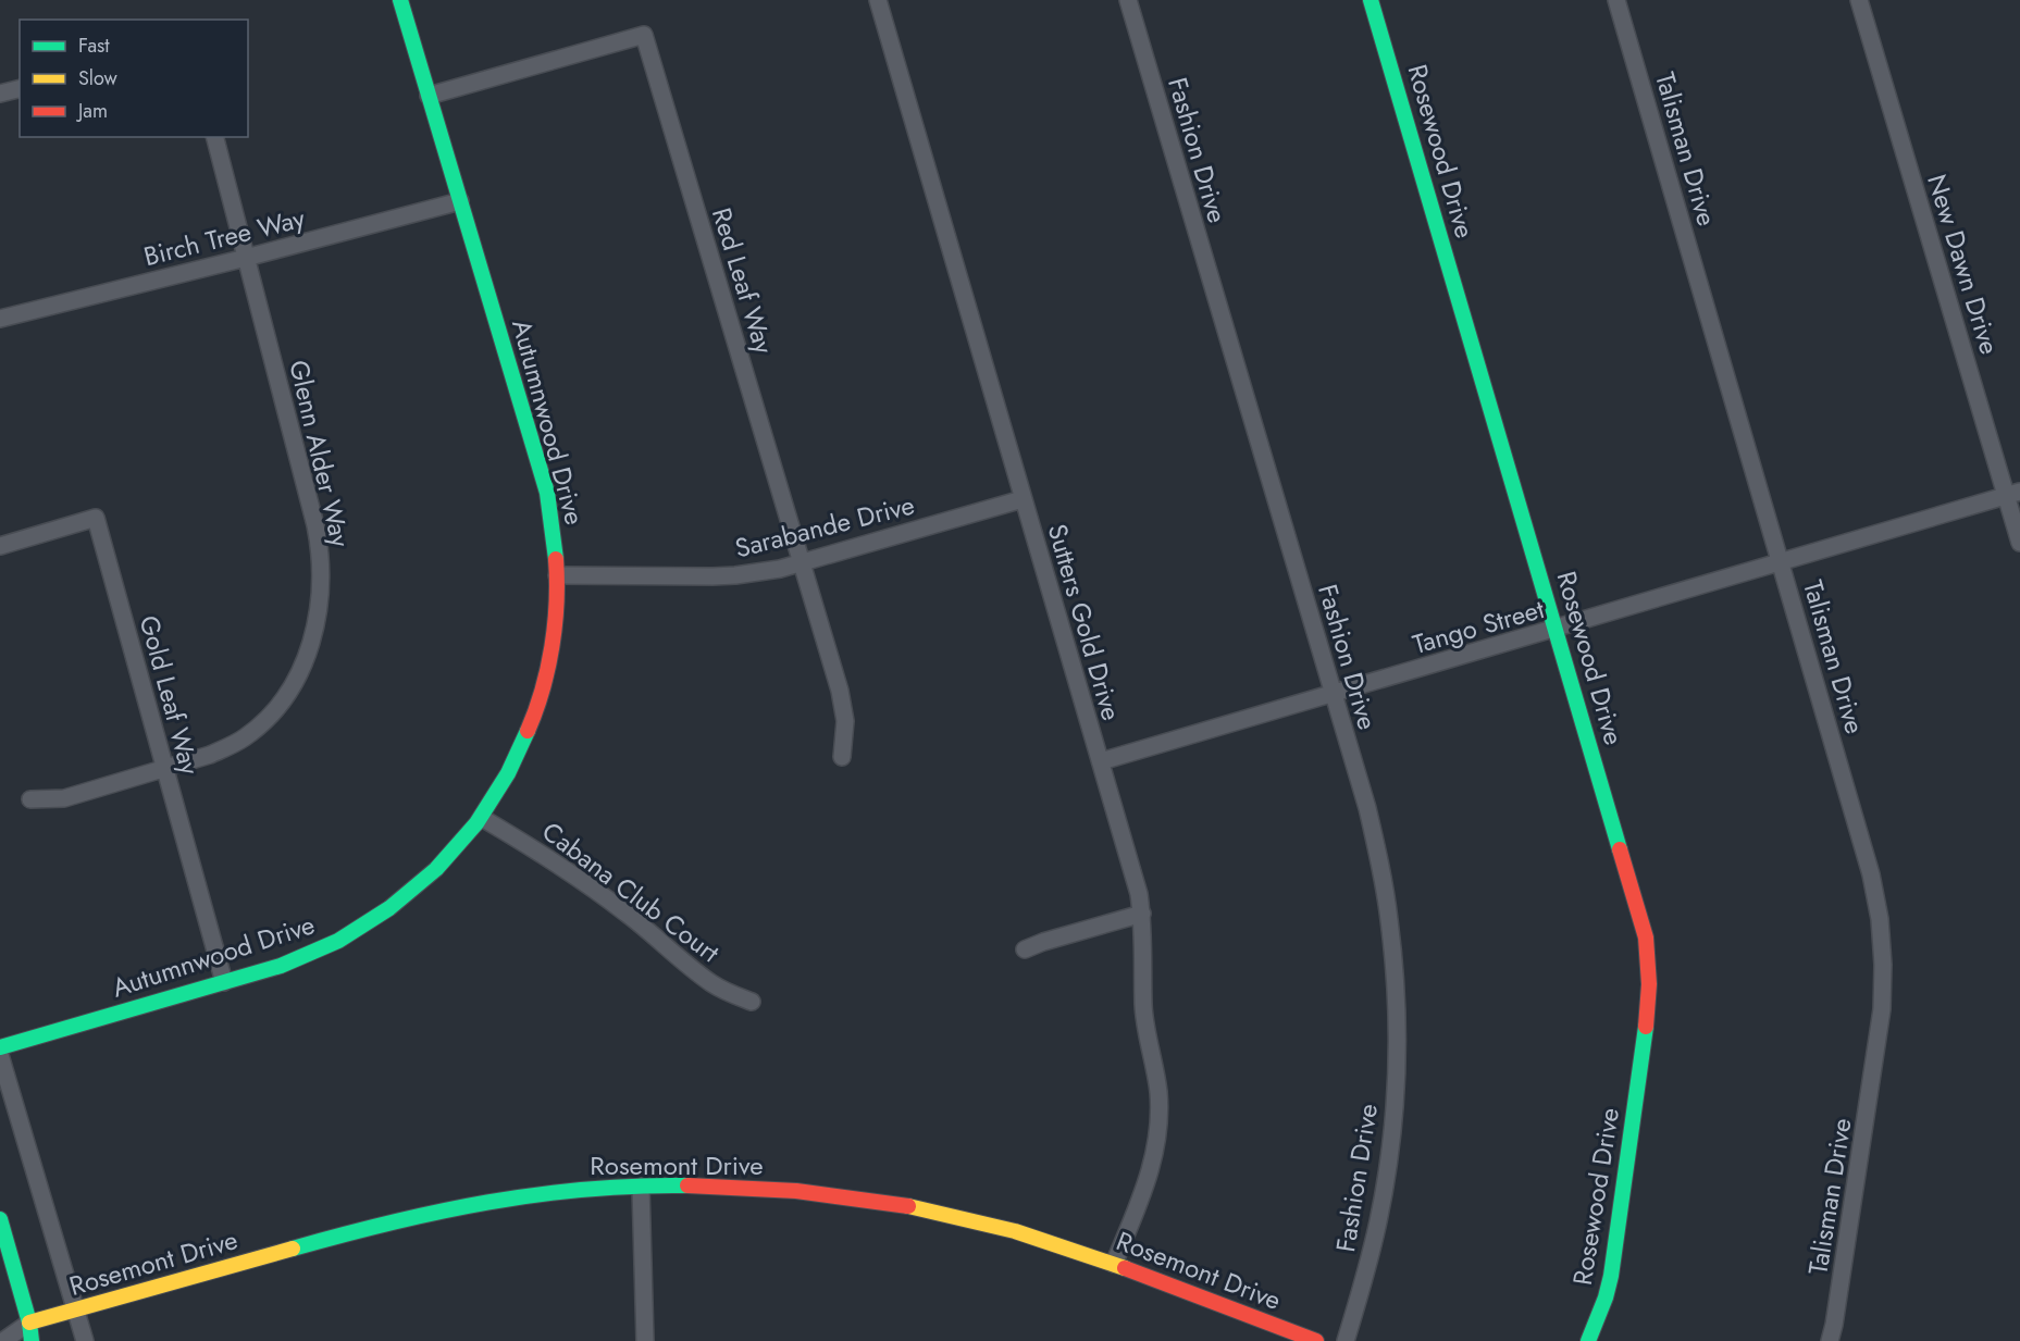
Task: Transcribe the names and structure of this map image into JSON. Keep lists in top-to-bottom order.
{
  "streets": {
    "street": [
      "Talisman Drive",
      "Fashion Drive",
      "Rosewood Drive",
      "Birch Tree Way",
      "New Dawn Drive",
      "Red Leaf Way",
      "Autumnwood Drive",
      "Glenn Alder Way",
      "Sarabande Drive",
      "Sutters Gold Drive",
      "Tango Street",
      "Gold Leaf Way",
      "Cabana Club Court",
      "Rosemont Drive"
    ]
  },
  "crossings": [
    ["Talisman Drive", "Tango Street"],
    ["Fashion Drive", "Tango Street"],
    ["Rosewood Drive", "Tango Street"],
    ["Birch Tree Way", "Autumnwood Drive"],
    ["Birch Tree Way", "Glenn Alder Way"],
    ["New Dawn Drive", "Tango Street"],
    ["Red Leaf Way", "Autumnwood Drive"],
    ["Red Leaf Way", "Sarabande Drive"],
    ["Autumnwood Drive", "Sarabande Drive"],
    ["Autumnwood Drive", "Gold Leaf Way"],
    ["Autumnwood Drive", "Cabana Club Court"],
    ["Glenn Alder Way", "Gold Leaf Way"],
    ["Sarabande Drive", "Sutters Gold Drive"],
    ["Sutters Gold Drive", "Tango Street"],
    ["Sutters Gold Drive", "Rosemont Drive"]
  ],
  "legend": ["Fast", "Slow", "Jam"]
}
